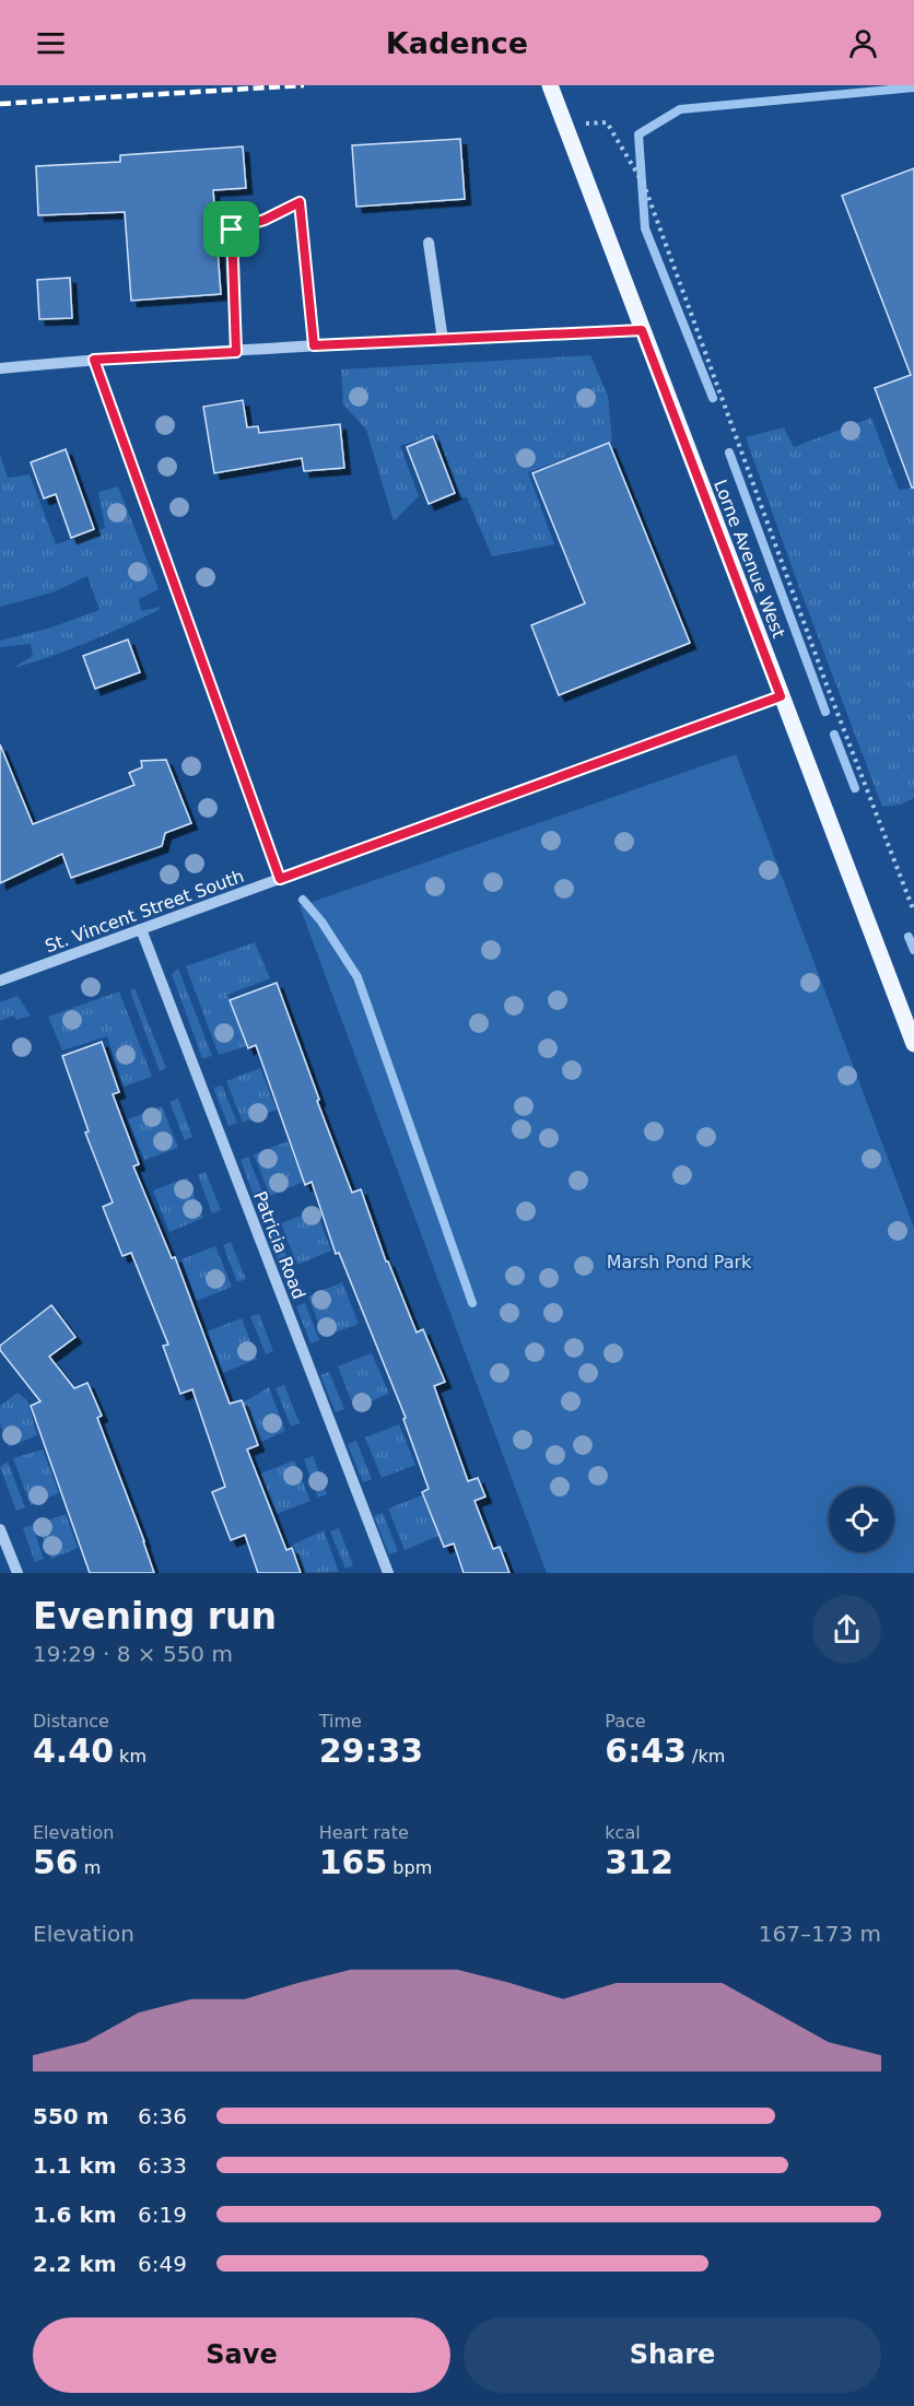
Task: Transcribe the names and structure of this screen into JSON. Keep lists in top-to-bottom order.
{
  "streets": {
    "main road": ["Lorne Avenue West"],
    "street": ["St. Vincent Street South", "Patricia Road"]
  },
  "crossings": [
    ["Lorne Avenue West", "St. Vincent Street South"],
    ["St. Vincent Street South", "Patricia Road"]
  ],
  "parks": ["Marsh Pond Park"],
  "page": {
    "header": "Kadence",
    "heading": ["Evening run", "19:29 · 8 × 550 m"],
    "stats": [
      ["Distance", "4.40 km"],
      ["Time", "29:33"],
      ["Pace", "6:43 /km"],
      ["Elevation", "56 m"],
      ["Heart rate", "165 bpm"],
      ["kcal", "312"]
    ],
    "chart": ["Elevation", "167–173 m"],
    "list": [
      {
        "name": "550 m",
        "note": "6:36"
      },
      {
        "name": "1.1 km",
        "note": "6:33"
      },
      {
        "name": "1.6 km",
        "note": "6:19"
      },
      {
        "name": "2.2 km",
        "note": "6:49"
      }
    ],
    "buttons": ["Save", "Share"]
  }
}
